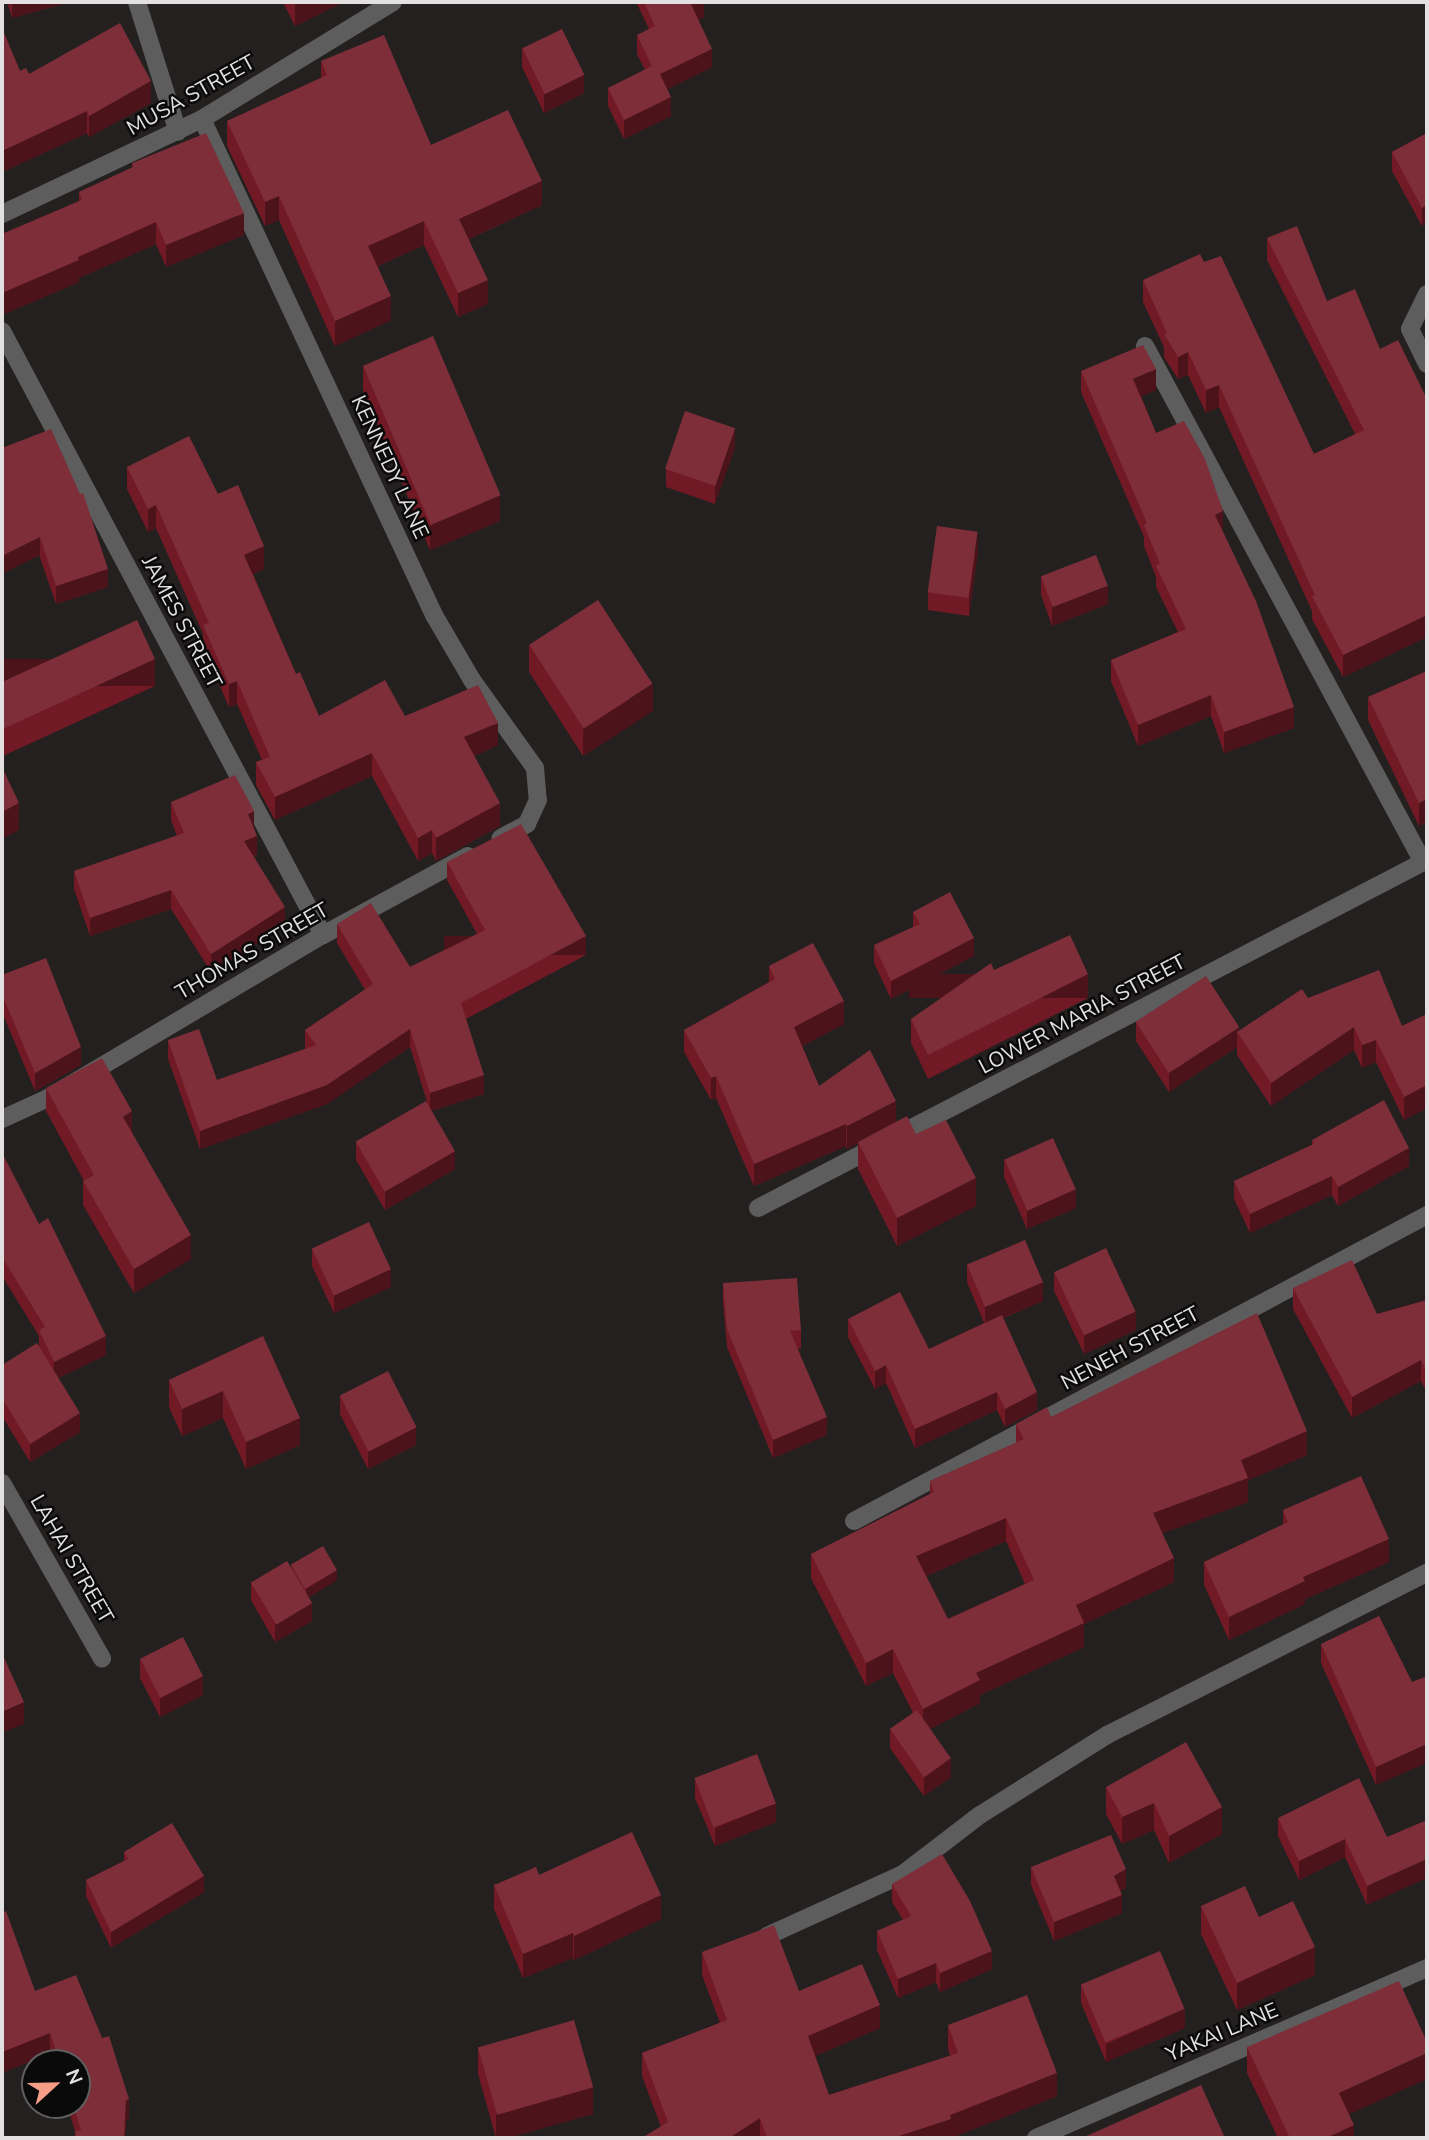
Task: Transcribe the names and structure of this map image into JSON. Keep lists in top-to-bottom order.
{
  "streets": {
    "street": [
      "MUSA STREET",
      "KENNEDY LANE",
      "JAMES STREET",
      "THOMAS STREET",
      "LOWER MARIA STREET",
      "NENEH STREET",
      "LAHAI STREET",
      "YAKAI LANE"
    ]
  },
  "crossings": [
    ["MUSA STREET", "KENNEDY LANE"],
    ["KENNEDY LANE", "THOMAS STREET"],
    ["JAMES STREET", "THOMAS STREET"]
  ],
  "north": "right"
}
